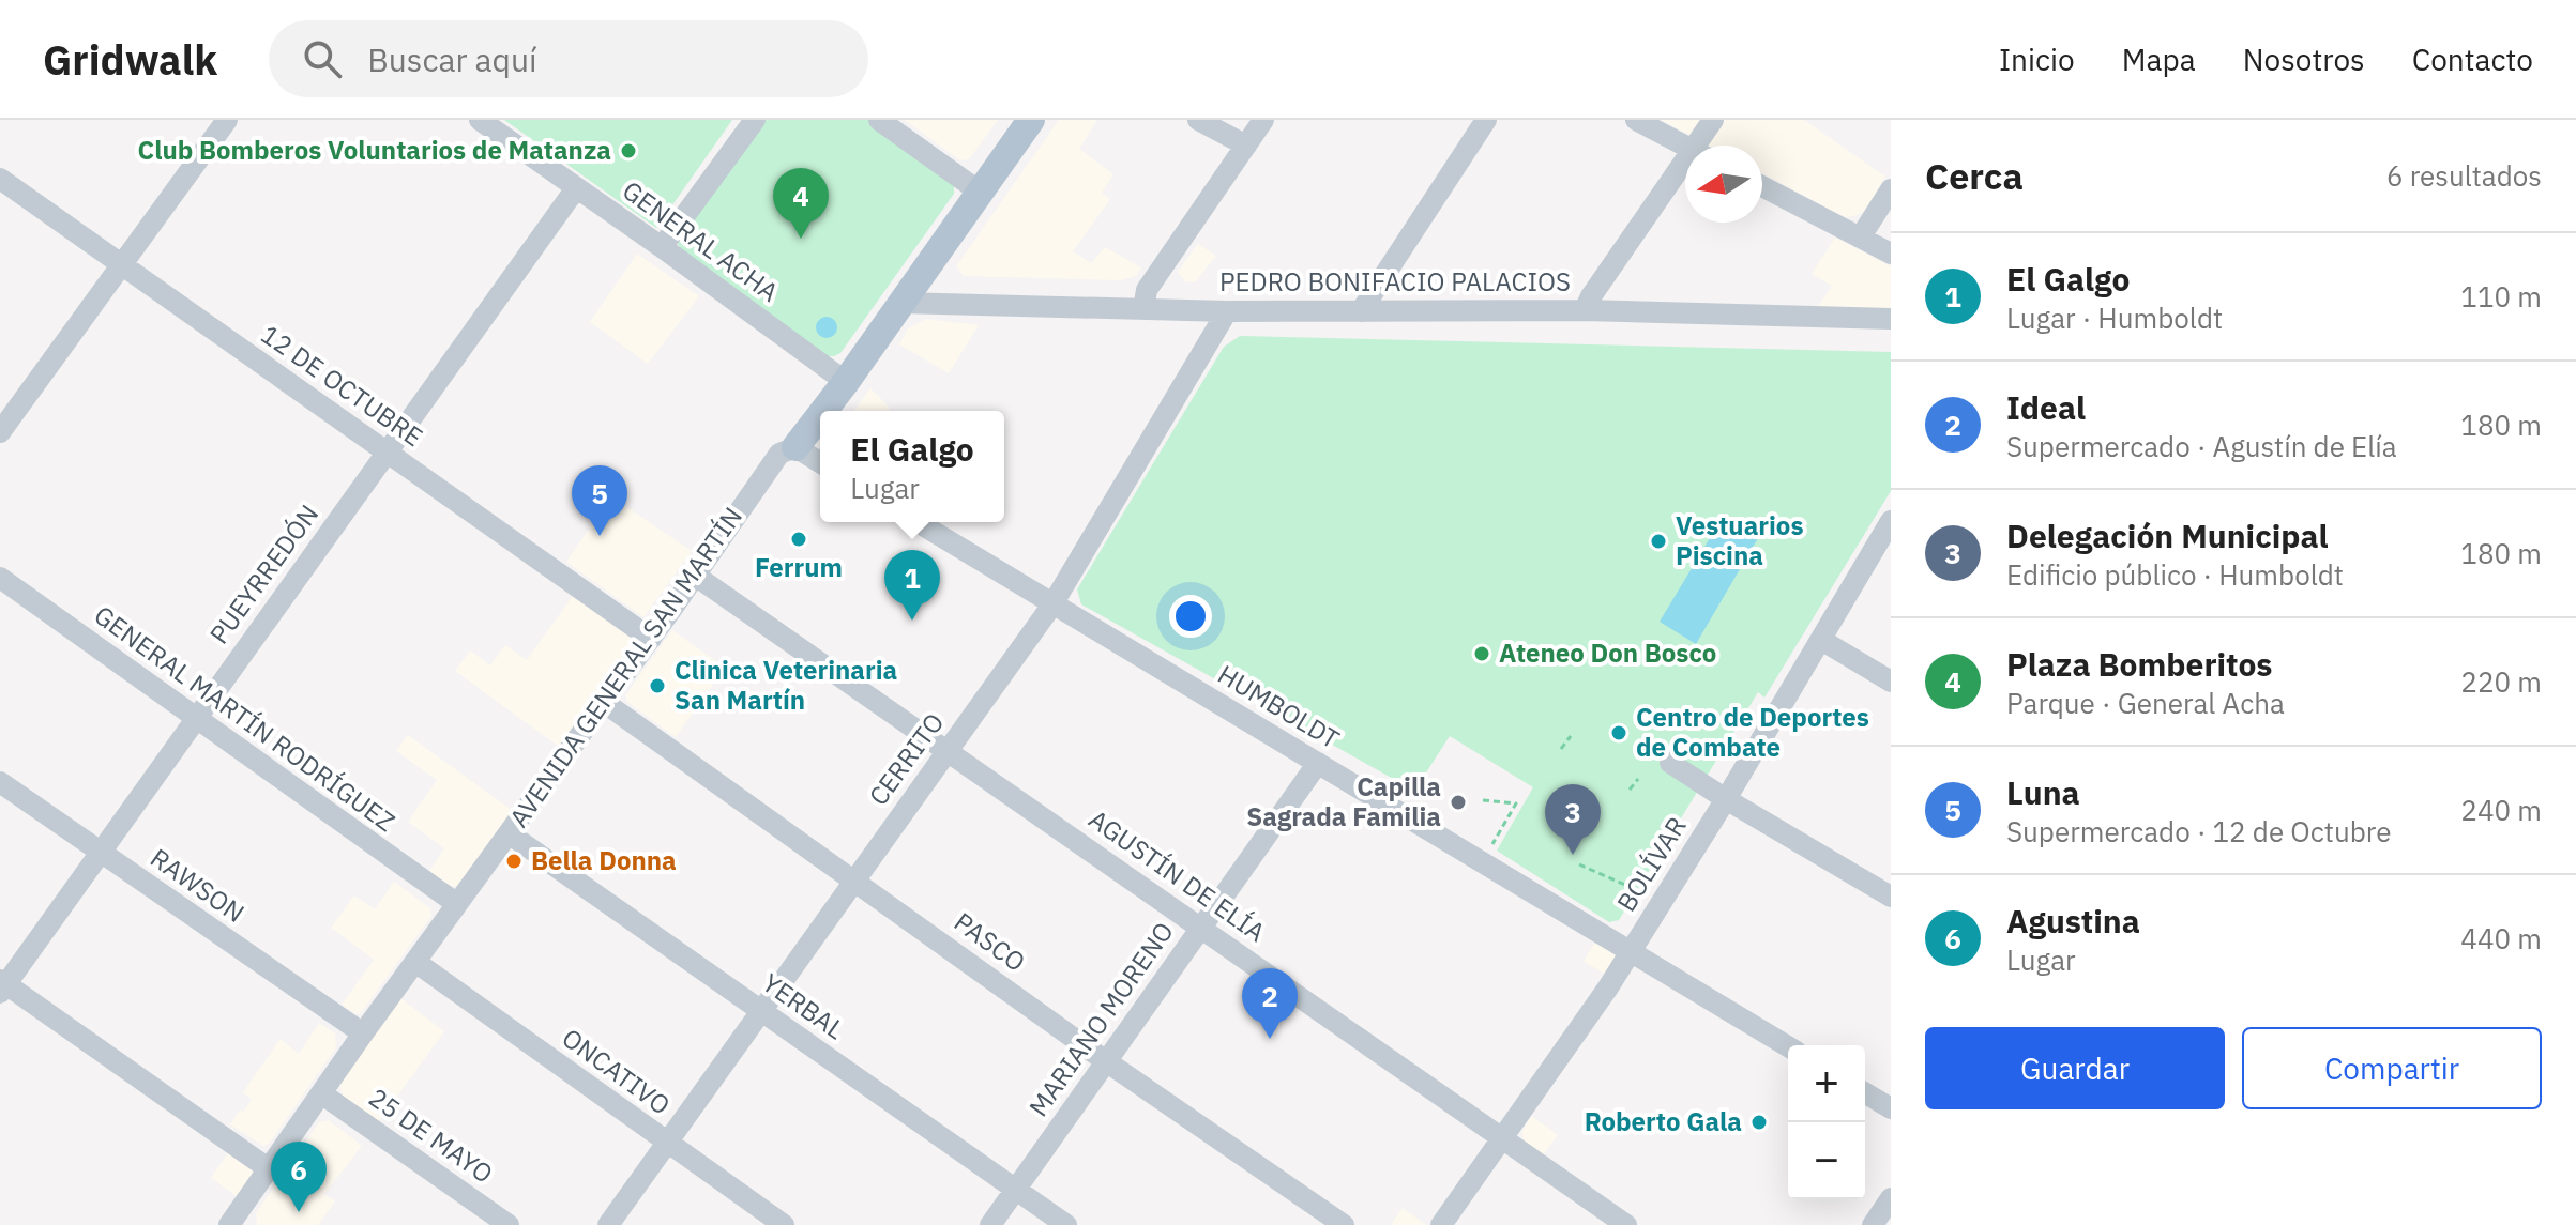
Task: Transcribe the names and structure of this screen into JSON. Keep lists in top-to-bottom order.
{
  "streets": {
    "main road": ["AVENIDA GENERAL SAN MARTÍN"],
    "street": [
      "GENERAL ACHA",
      "PEDRO BONIFACIO PALACIOS",
      "12 DE OCTUBRE",
      "PUEYRREDÓN",
      "HUMBOLDT",
      "GENERAL MARTÍN RODRÍGUEZ",
      "CERRITO",
      "BOLÍVAR",
      "AGUSTÍN DE ELÍA",
      "RAWSON",
      "PASCO",
      "YERBAL",
      "MARIANO MORENO",
      "ONCATIVO",
      "25 DE MAYO"
    ]
  },
  "crossings": [
    ["GENERAL ACHA", "PUEYRREDÓN"],
    ["GENERAL ACHA", "AVENIDA GENERAL SAN MARTÍN"],
    ["PEDRO BONIFACIO PALACIOS", "AVENIDA GENERAL SAN MARTÍN"],
    ["PEDRO BONIFACIO PALACIOS", "CERRITO"],
    ["12 DE OCTUBRE", "PUEYRREDÓN"],
    ["12 DE OCTUBRE", "AVENIDA GENERAL SAN MARTÍN"],
    ["PUEYRREDÓN", "GENERAL MARTÍN RODRÍGUEZ"],
    ["PUEYRREDÓN", "RAWSON"],
    ["AVENIDA GENERAL SAN MARTÍN", "GENERAL MARTÍN RODRÍGUEZ"],
    ["AVENIDA GENERAL SAN MARTÍN", "AGUSTÍN DE ELÍA"],
    ["AVENIDA GENERAL SAN MARTÍN", "RAWSON"],
    ["AVENIDA GENERAL SAN MARTÍN", "PASCO"],
    ["AVENIDA GENERAL SAN MARTÍN", "YERBAL"],
    ["AVENIDA GENERAL SAN MARTÍN", "ONCATIVO"],
    ["AVENIDA GENERAL SAN MARTÍN", "25 DE MAYO"],
    ["HUMBOLDT", "CERRITO"],
    ["HUMBOLDT", "BOLÍVAR"],
    ["HUMBOLDT", "MARIANO MORENO"],
    ["CERRITO", "AGUSTÍN DE ELÍA"],
    ["CERRITO", "PASCO"],
    ["CERRITO", "YERBAL"],
    ["CERRITO", "ONCATIVO"],
    ["BOLÍVAR", "AGUSTÍN DE ELÍA"],
    ["AGUSTÍN DE ELÍA", "MARIANO MORENO"],
    ["PASCO", "MARIANO MORENO"],
    ["YERBAL", "MARIANO MORENO"]
  ],
  "places": [
    "Club Bomberos Voluntarios de Matanza",
    "Ferrum",
    "Vestuarios Piscina",
    "Ateneo Don Bosco",
    "Clinica Veterinaria San Martín",
    "Centro de Deportes de Combate",
    "Capilla Sagrada Familia",
    "Bella Donna",
    "Roberto Gala"
  ],
  "north": "left",
  "page": {
    "header": "Gridwalk",
    "search": "Buscar aquí",
    "nav": [
      "Inicio",
      "Mapa",
      "Nosotros",
      "Contacto"
    ],
    "heading": ["Cerca", "6 resultados"],
    "pins": [
      "4",
      "5",
      "1",
      "3",
      "2",
      "6"
    ],
    "list": [
      {
        "mark": "1",
        "name": "El Galgo",
        "note": "Lugar · Humboldt",
        "value": "110 m"
      },
      {
        "mark": "2",
        "name": "Ideal",
        "note": "Supermercado · Agustín de Elía",
        "value": "180 m"
      },
      {
        "mark": "3",
        "name": "Delegación Municipal",
        "note": "Edificio público · Humboldt",
        "value": "180 m"
      },
      {
        "mark": "4",
        "name": "Plaza Bomberitos",
        "note": "Parque · General Acha",
        "value": "220 m"
      },
      {
        "mark": "5",
        "name": "Luna",
        "note": "Supermercado · 12 de Octubre",
        "value": "240 m"
      },
      {
        "mark": "6",
        "name": "Agustina",
        "note": "Lugar",
        "value": "440 m"
      }
    ],
    "popup": ["El Galgo", "Lugar"],
    "buttons": ["Guardar", "Compartir"],
    "map_buttons": ["+", "−"]
  }
}
